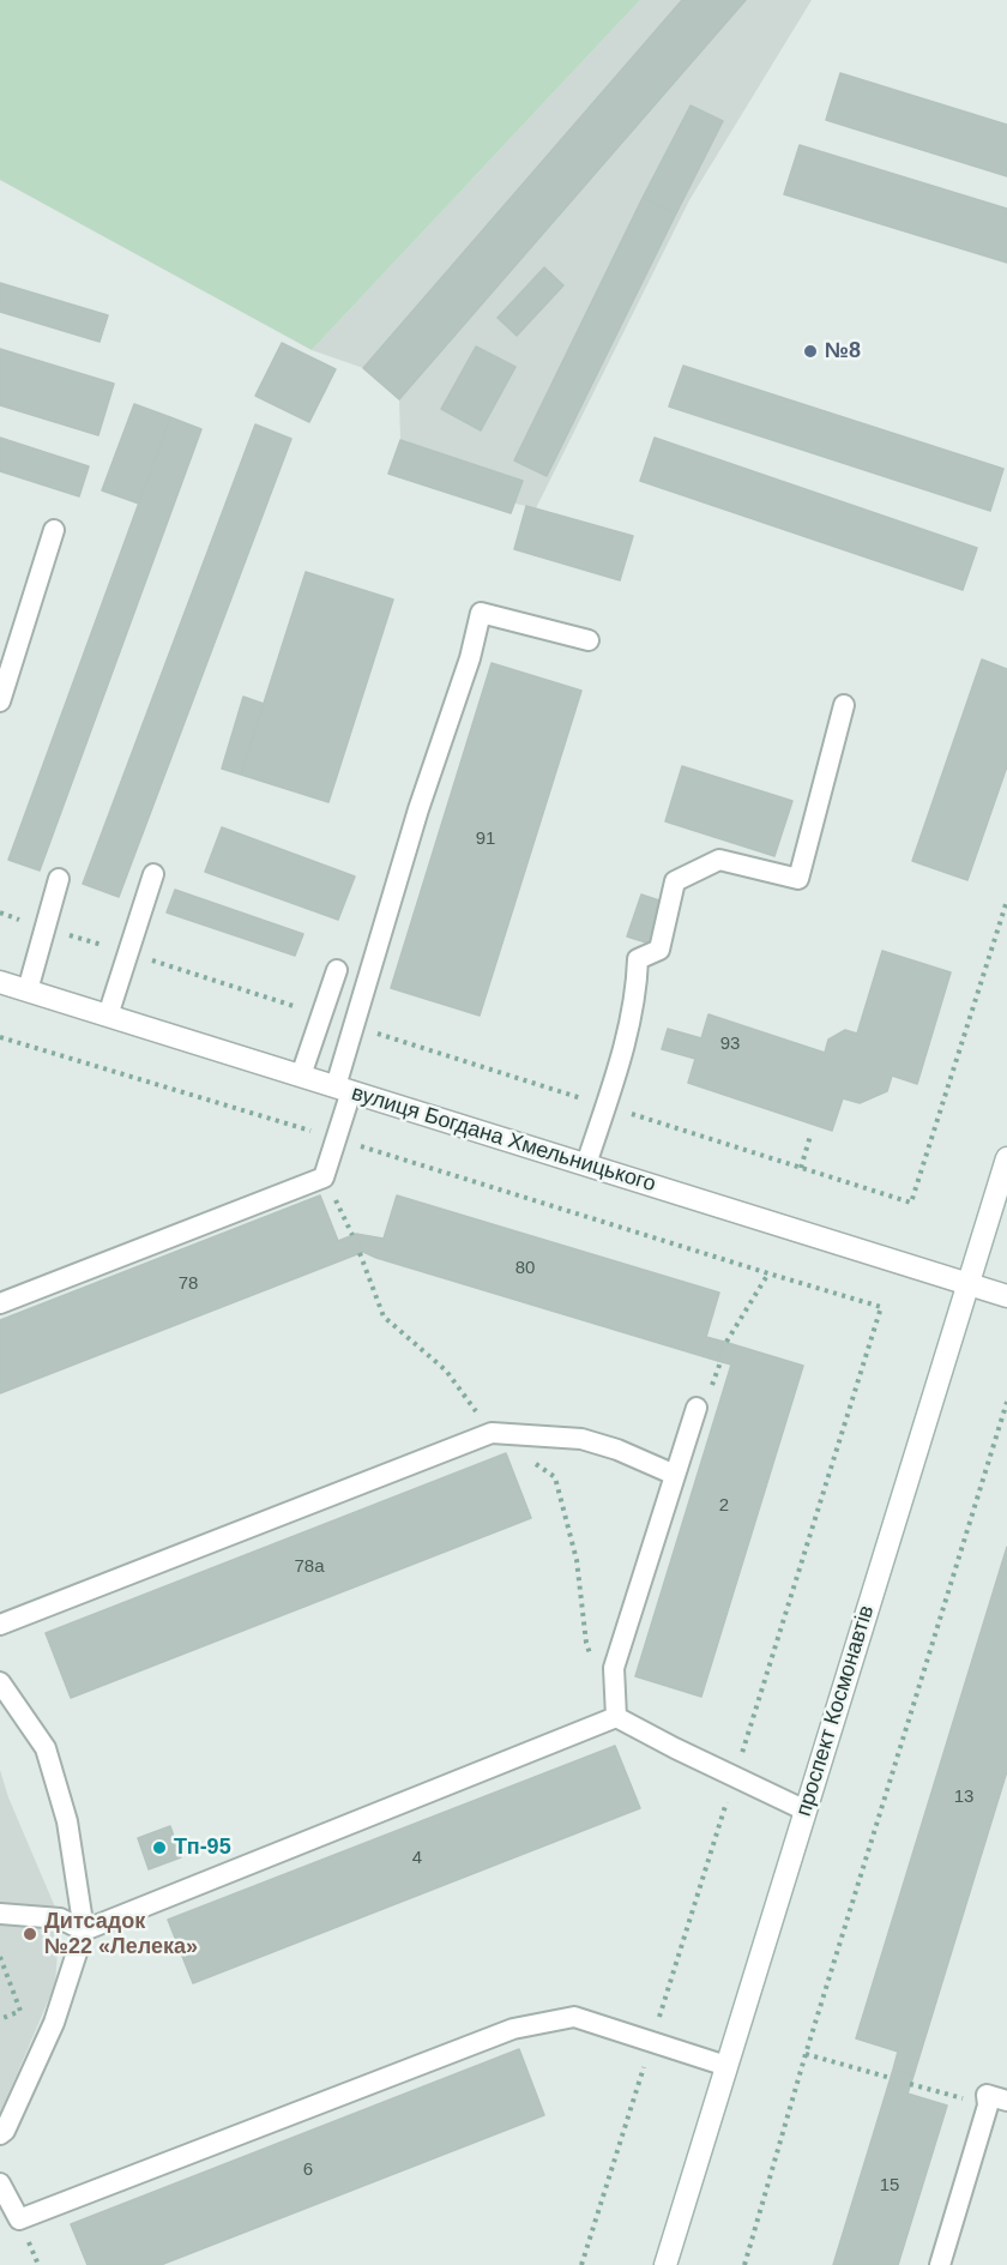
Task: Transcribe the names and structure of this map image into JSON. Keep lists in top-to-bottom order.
{
  "streets": {
    "main road": ["вулиця Богдана Хмельницького", "проспект Космонавтів"]
  },
  "crossings": [
    ["вулиця Богдана Хмельницького", "проспект Космонавтів"]
  ],
  "places": ["№8", "Тп-95", "Дитсадок №22 «Лелека»"],
  "house_numbers": [
    "91",
    "93",
    "80",
    "78",
    "2",
    "78а",
    "13",
    "4",
    "6",
    "15"
  ]
}
